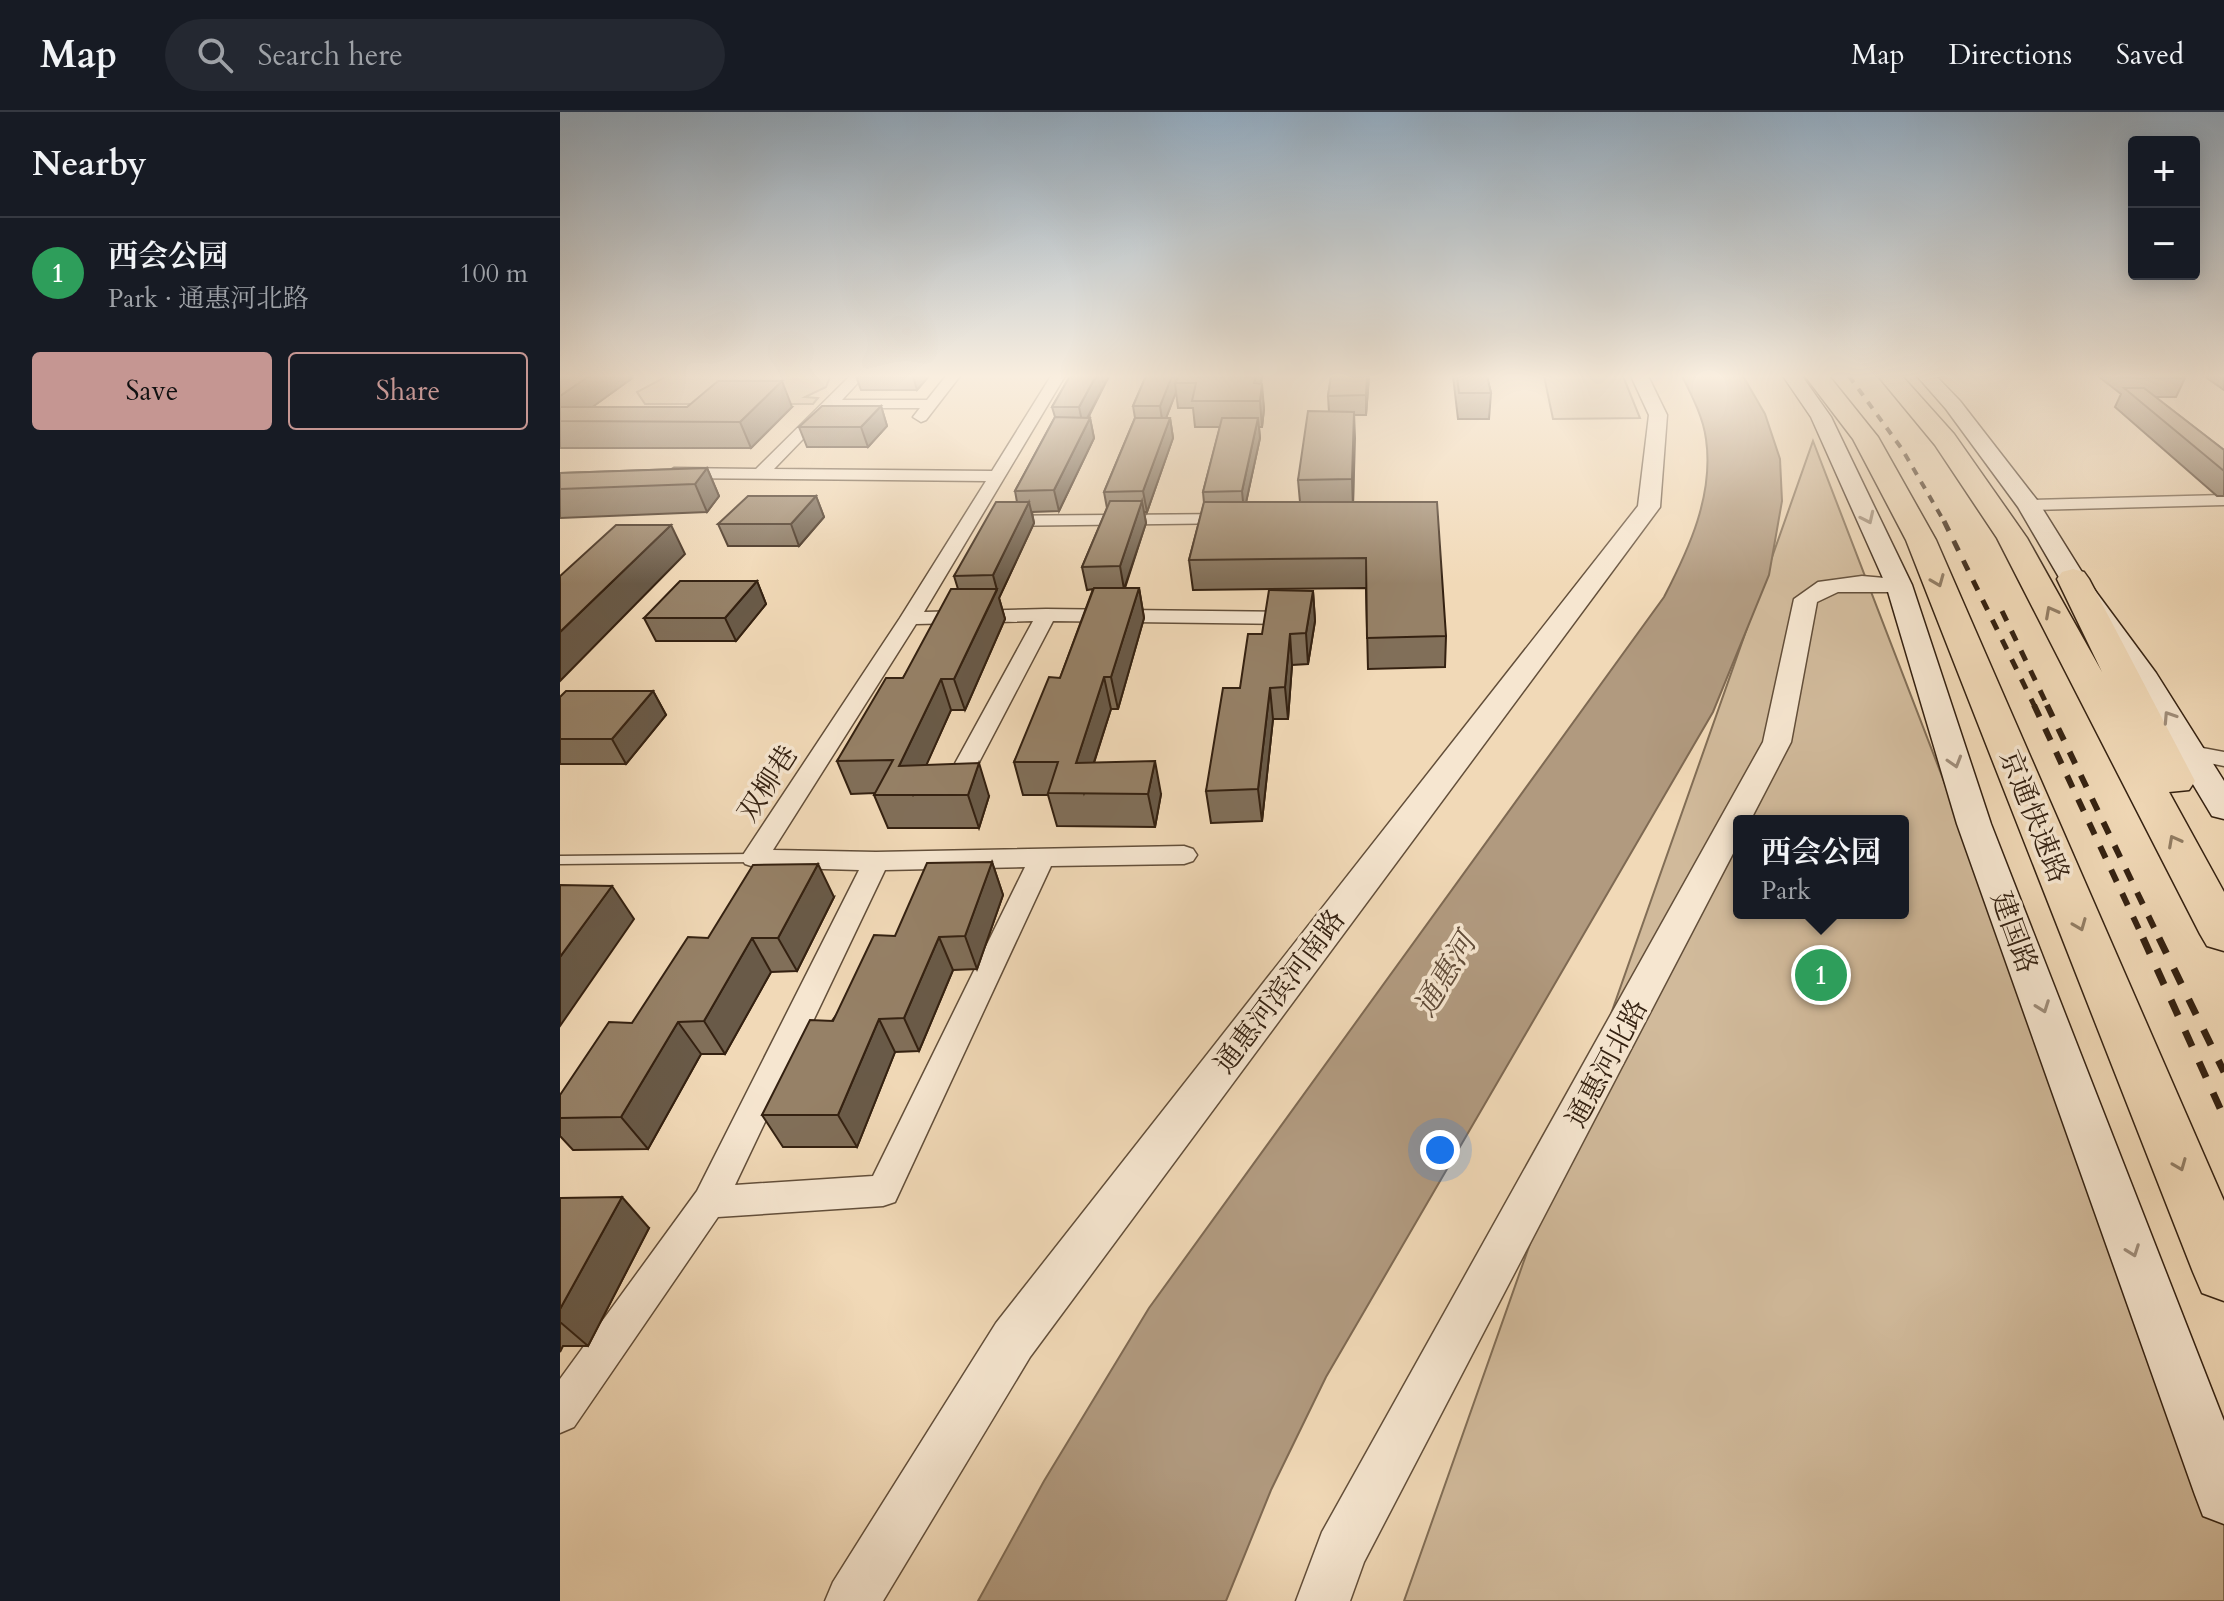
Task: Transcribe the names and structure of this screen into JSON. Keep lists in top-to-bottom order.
{
  "streets": {
    "highway": ["京通快速路"],
    "main road": ["建国路"],
    "street": ["双柳巷", "通惠河滨河南路", "通惠河北路"]
  },
  "crossings": [
    ["建国路", "通惠河北路"]
  ],
  "water": ["通惠河"],
  "page": {
    "header": "Map",
    "search": "Search here",
    "nav": ["Map", "Directions", "Saved"],
    "heading": "Nearby",
    "map_buttons": ["+", "−"],
    "list": [
      {
        "mark": "1",
        "name": "西会公园",
        "note": "Park · 通惠河北路",
        "value": "100 m"
      }
    ],
    "buttons": ["Save", "Share"],
    "popup": ["西会公园", "Park"],
    "pins": "1"
  }
}
